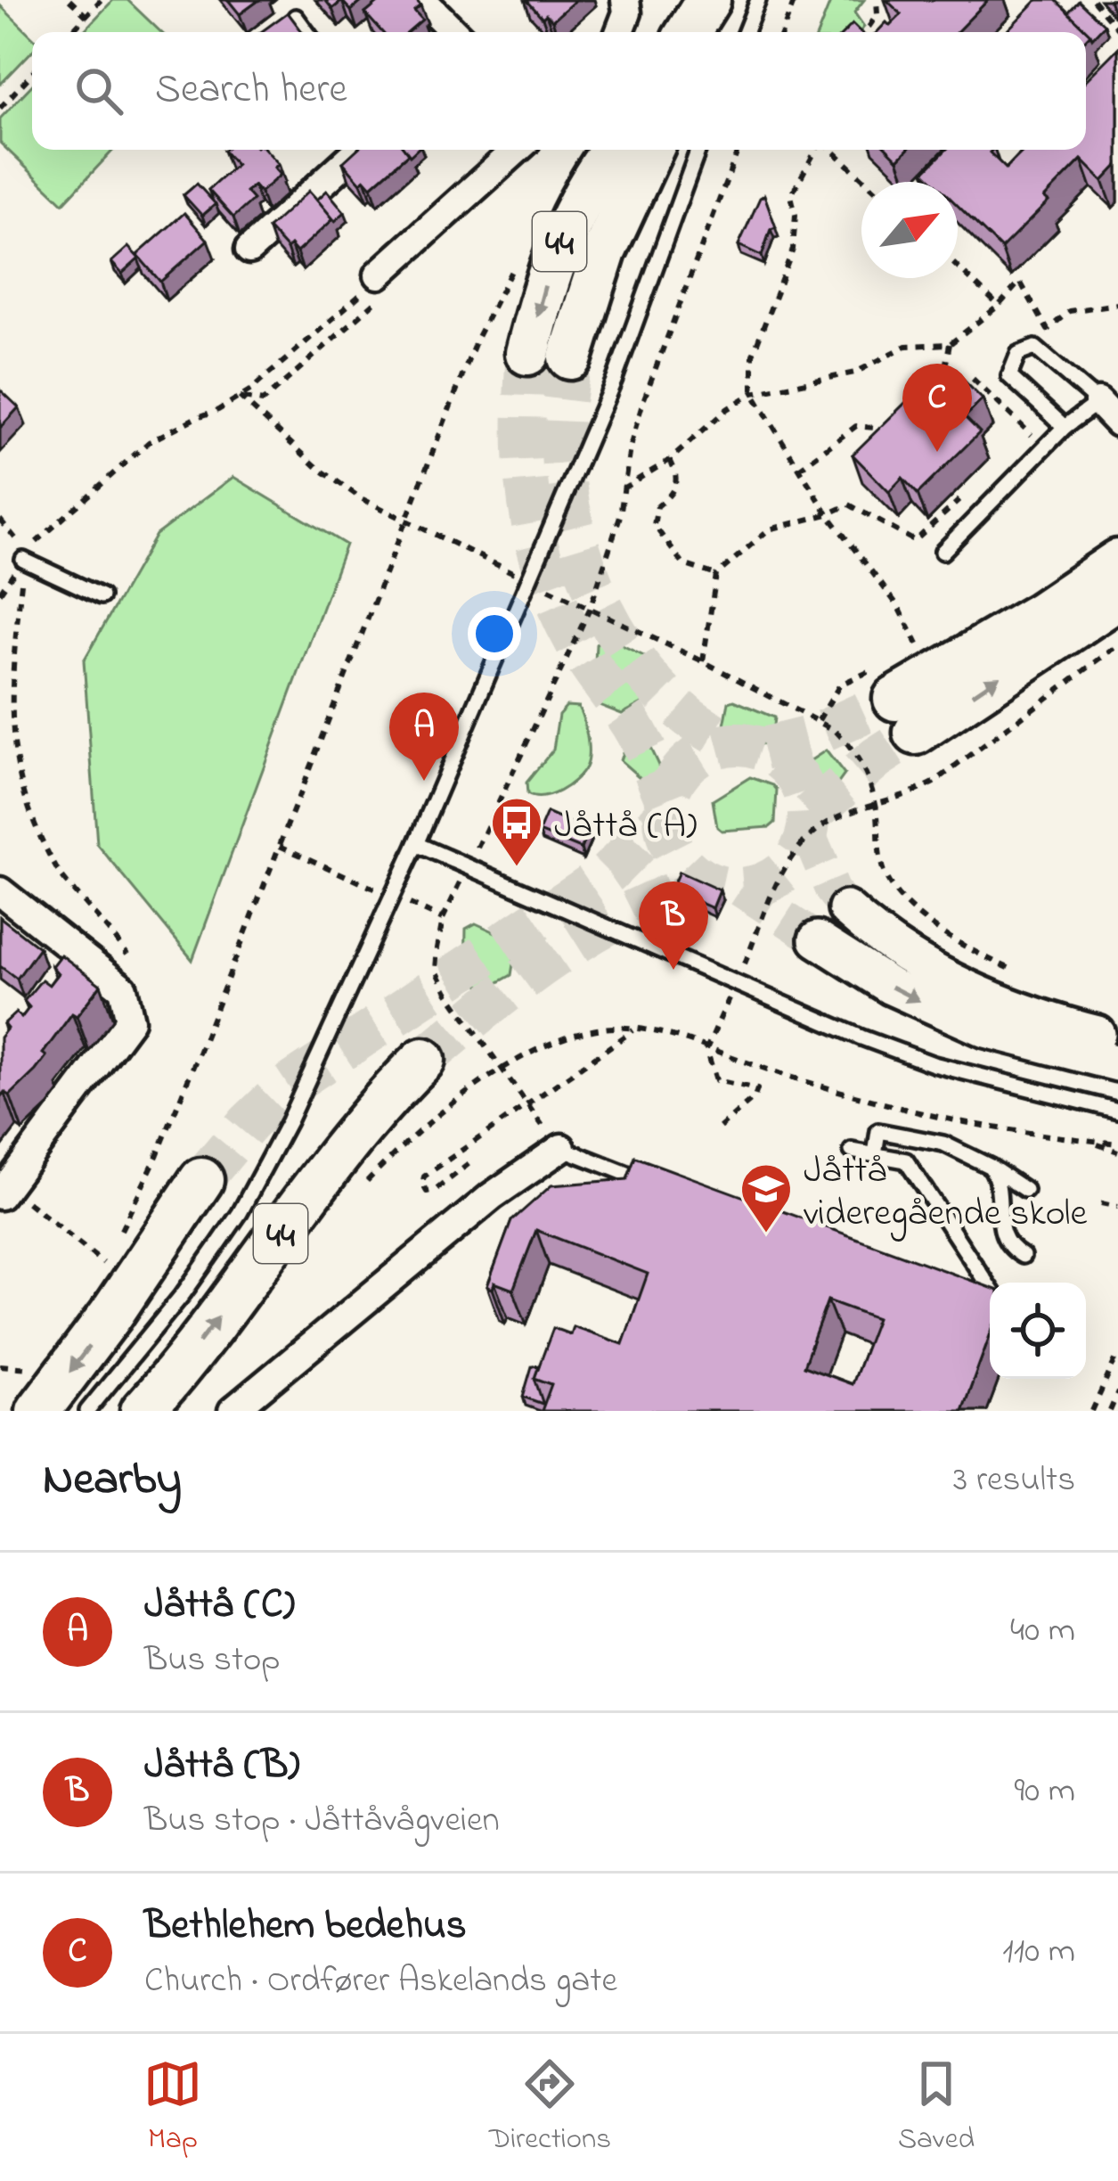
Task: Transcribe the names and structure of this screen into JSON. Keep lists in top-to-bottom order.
{
  "streets": {
    "main road": ["44"]
  },
  "places": {
    "bus stop": ["Jåttå (A)"],
    "school or university": ["Jåttå videregående skole"]
  },
  "north": "top right",
  "page": {
    "search": "Search here",
    "pins": ["C", "A", "B"],
    "heading": ["Nearby", "3 results"],
    "list": [
      {
        "mark": "A",
        "name": "Jåttå (C)",
        "note": "Bus stop",
        "value": "40 m"
      },
      {
        "mark": "B",
        "name": "Jåttå (B)",
        "note": "Bus stop · Jåttåvågveien",
        "value": "90 m"
      },
      {
        "mark": "C",
        "name": "Bethlehem bedehus",
        "note": "Church · Ordfører Askelands gate",
        "value": "110 m"
      }
    ],
    "nav": ["Map", "Directions", "Saved"]
  }
}
